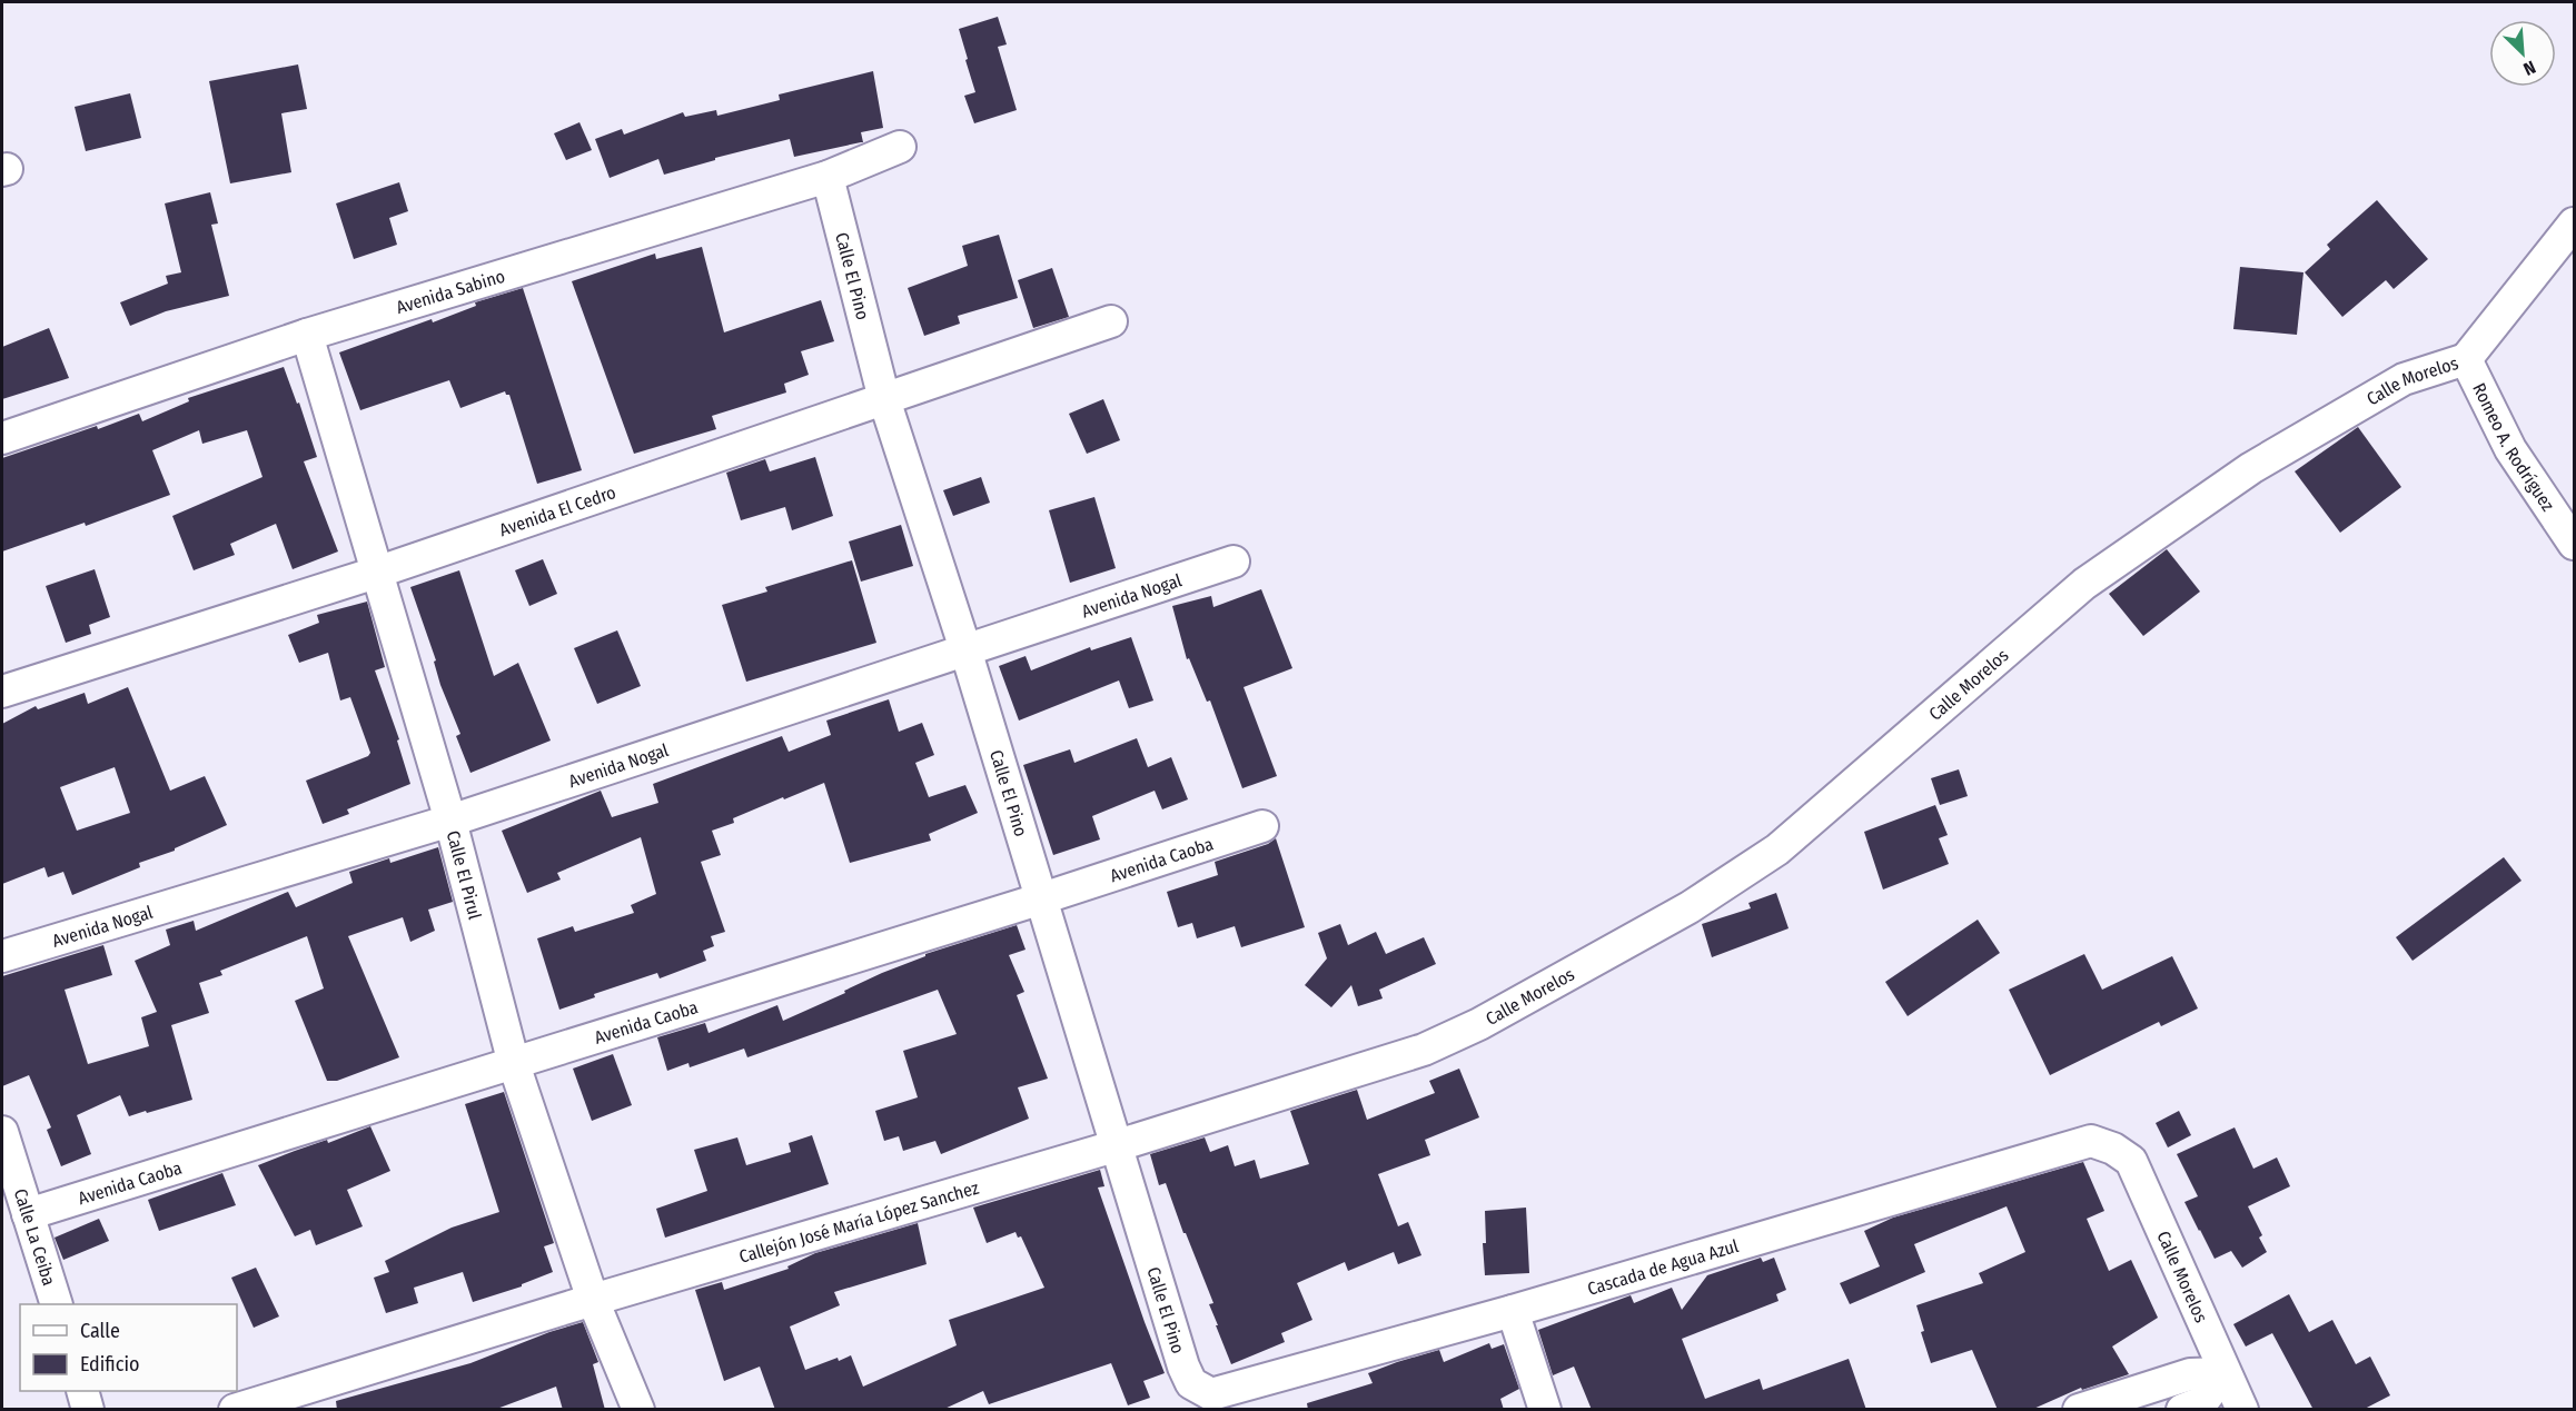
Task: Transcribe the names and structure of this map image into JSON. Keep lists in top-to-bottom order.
{
  "streets": {
    "street": [
      "Calle El Pino",
      "Avenida Sabino",
      "Calle Morelos",
      "Romeo A. Rodríguez",
      "Avenida El Cedro",
      "Avenida Nogal",
      "Avenida Caoba",
      "Calle El Pirul",
      "Callejón José María López Sanchez",
      "Calle La Ceiba",
      "Cascada de Agua Azul"
    ]
  },
  "crossings": [
    ["Calle El Pino", "Avenida Sabino"],
    ["Calle El Pino", "Avenida El Cedro"],
    ["Calle El Pino", "Avenida Nogal"],
    ["Calle El Pino", "Avenida Caoba"],
    ["Calle El Pino", "Callejón José María López Sanchez"],
    ["Calle El Pino", "Cascada de Agua Azul"],
    ["Avenida Sabino", "Calle El Pirul"],
    ["Calle Morelos", "Romeo A. Rodríguez"],
    ["Calle Morelos", "Callejón José María López Sanchez"],
    ["Calle Morelos", "Cascada de Agua Azul"],
    ["Avenida El Cedro", "Calle El Pirul"],
    ["Avenida Nogal", "Calle El Pirul"],
    ["Avenida Caoba", "Calle El Pirul"],
    ["Avenida Caoba", "Calle La Ceiba"],
    ["Calle El Pirul", "Callejón José María López Sanchez"]
  ],
  "legend": ["Calle", "Edificio"],
  "north": "bottom right"
}
